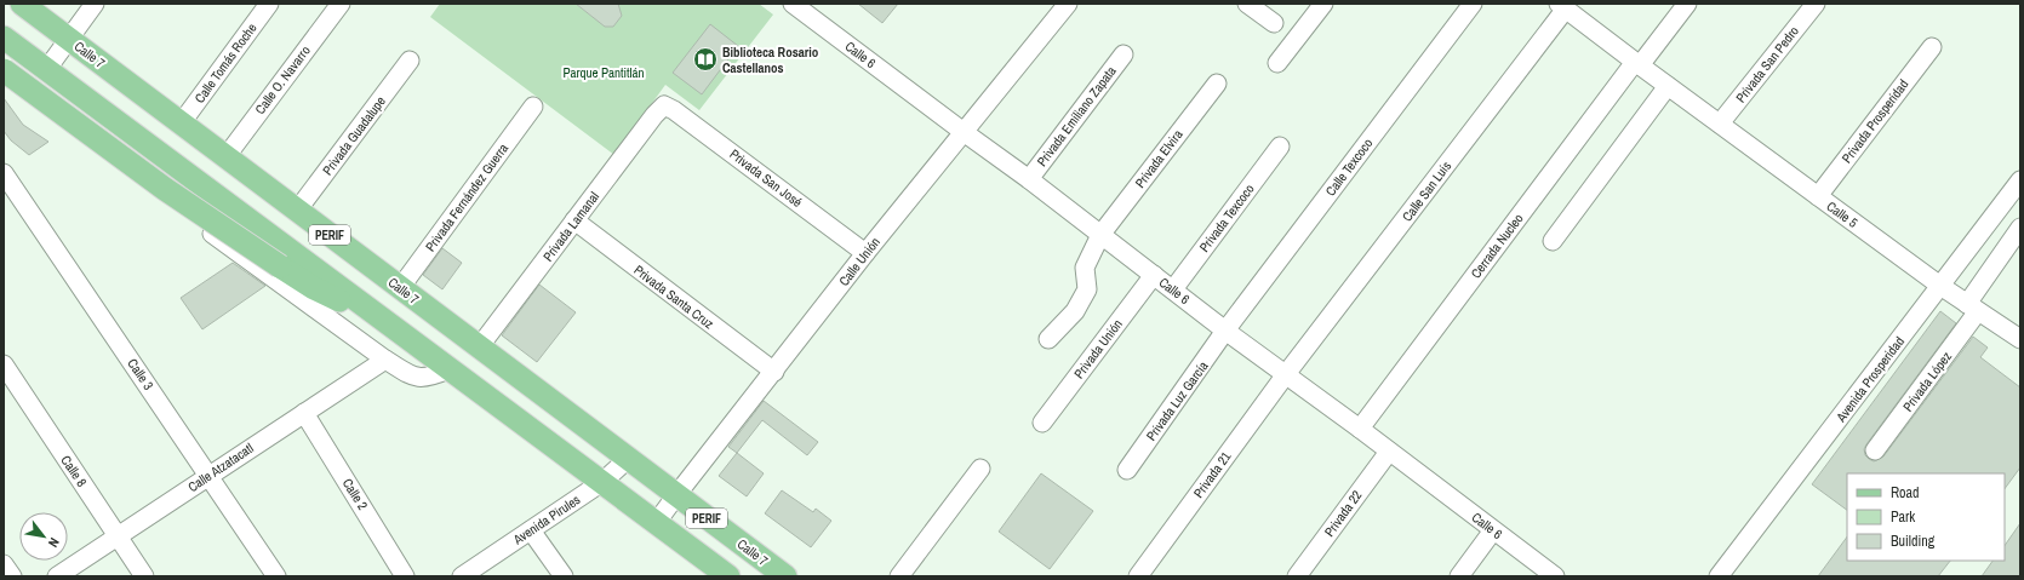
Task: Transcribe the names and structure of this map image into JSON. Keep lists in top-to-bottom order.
{
  "streets": {
    "main road": ["Calle 7", "PERIF"],
    "street": [
      "Calle 6",
      "Calle Tomás Roche",
      "Privada San Pedro",
      "Calle O. Navarro",
      "Privada Emiliano Zapata",
      "Privada Prosperidad",
      "Privada Guadalupe",
      "Privada Elvira",
      "Calle Texcoco",
      "Privada San José",
      "Calle San Luis",
      "Privada Fernández Guerra",
      "Calle 5",
      "Privada Texcoco",
      "Privada Lamanal",
      "Cerrada Nucleo",
      "Calle Unión",
      "Privada Santa Cruz",
      "Privada Unión",
      "Calle 3",
      "Avenida Prosperidad",
      "Privada López",
      "Privada Luz García",
      "Calle Atzatacatl",
      "Calle 8",
      "Privada 21",
      "Calle 2",
      "Privada 22",
      "Avenida Pirules"
    ]
  },
  "crossings": [
    ["Calle 7", "Calle Tomás Roche"],
    ["Calle 7", "Calle O. Navarro"],
    ["Calle 7", "Privada Guadalupe"],
    ["Calle 7", "Privada Fernández Guerra"],
    ["Calle 7", "Privada Lamanal"],
    ["Calle 7", "Calle Unión"],
    ["Calle 7", "Avenida Pirules"],
    ["Calle 6", "Privada Emiliano Zapata"],
    ["Calle 6", "Privada Elvira"],
    ["Calle 6", "Calle Texcoco"],
    ["Calle 6", "Calle San Luis"],
    ["Calle 6", "Privada Texcoco"],
    ["Calle 6", "Cerrada Nucleo"],
    ["Calle 6", "Calle Unión"],
    ["Calle 6", "Privada Unión"],
    ["Calle 6", "Privada Luz García"],
    ["Calle 6", "Privada 21"],
    ["Calle 6", "Privada 22"],
    ["Privada San Pedro", "Calle 5"],
    ["Privada Prosperidad", "Calle 5"],
    ["Calle Texcoco", "Privada Luz García"],
    ["Privada San José", "Privada Lamanal"],
    ["Privada San José", "Calle Unión"],
    ["Calle San Luis", "Calle 5"],
    ["Calle San Luis", "Privada 21"],
    ["Calle 5", "Cerrada Nucleo"],
    ["Calle 5", "Avenida Prosperidad"],
    ["Calle 5", "Privada López"],
    ["Privada Lamanal", "Privada Santa Cruz"],
    ["PERIF", "Calle Unión"],
    ["PERIF", "Avenida Pirules"],
    ["Calle Unión", "Privada Santa Cruz"],
    ["Calle 3", "Calle Atzatacatl"],
    ["Calle Atzatacatl", "Calle 8"],
    ["Calle Atzatacatl", "Calle 2"]
  ],
  "parks": ["Parque Pantitlán"],
  "places": {
    "library": ["Biblioteca Rosario Castellanos"]
  },
  "legend": ["Road", "Park", "Building"],
  "north": "bottom right"
}
